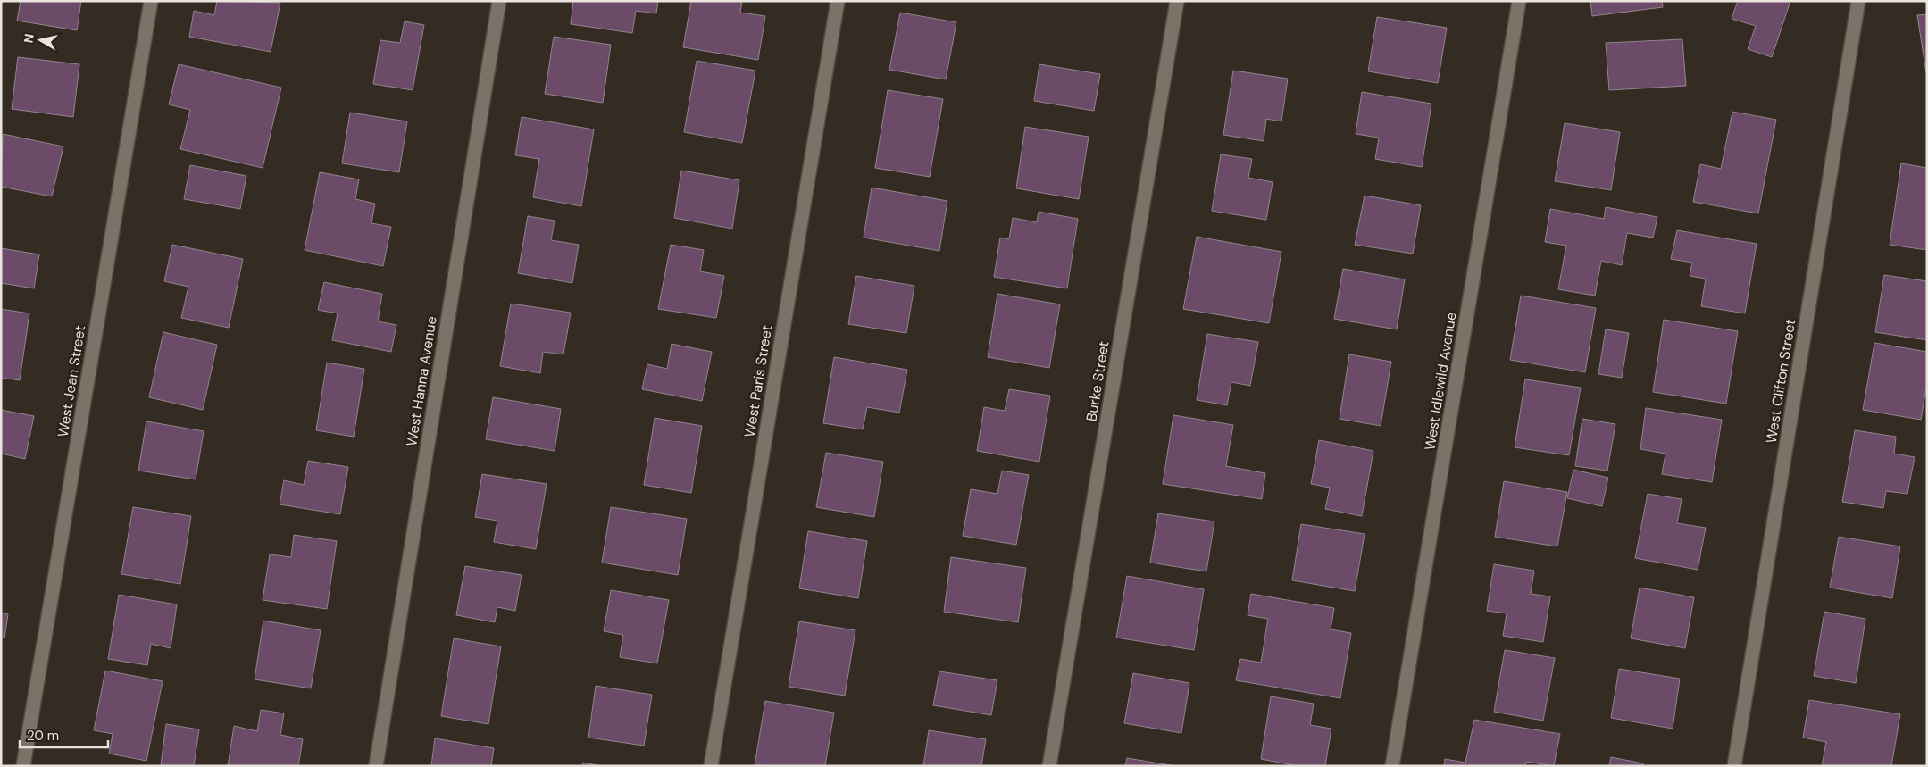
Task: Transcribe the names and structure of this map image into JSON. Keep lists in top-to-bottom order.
{
  "streets": {
    "street": [
      "West Jean Street",
      "West Hanna Avenue",
      "West Paris Street",
      "Burke Street",
      "West Idlewild Avenue",
      "West Clifton Street"
    ]
  },
  "scale_bar": "20 m",
  "north": "left"
}
